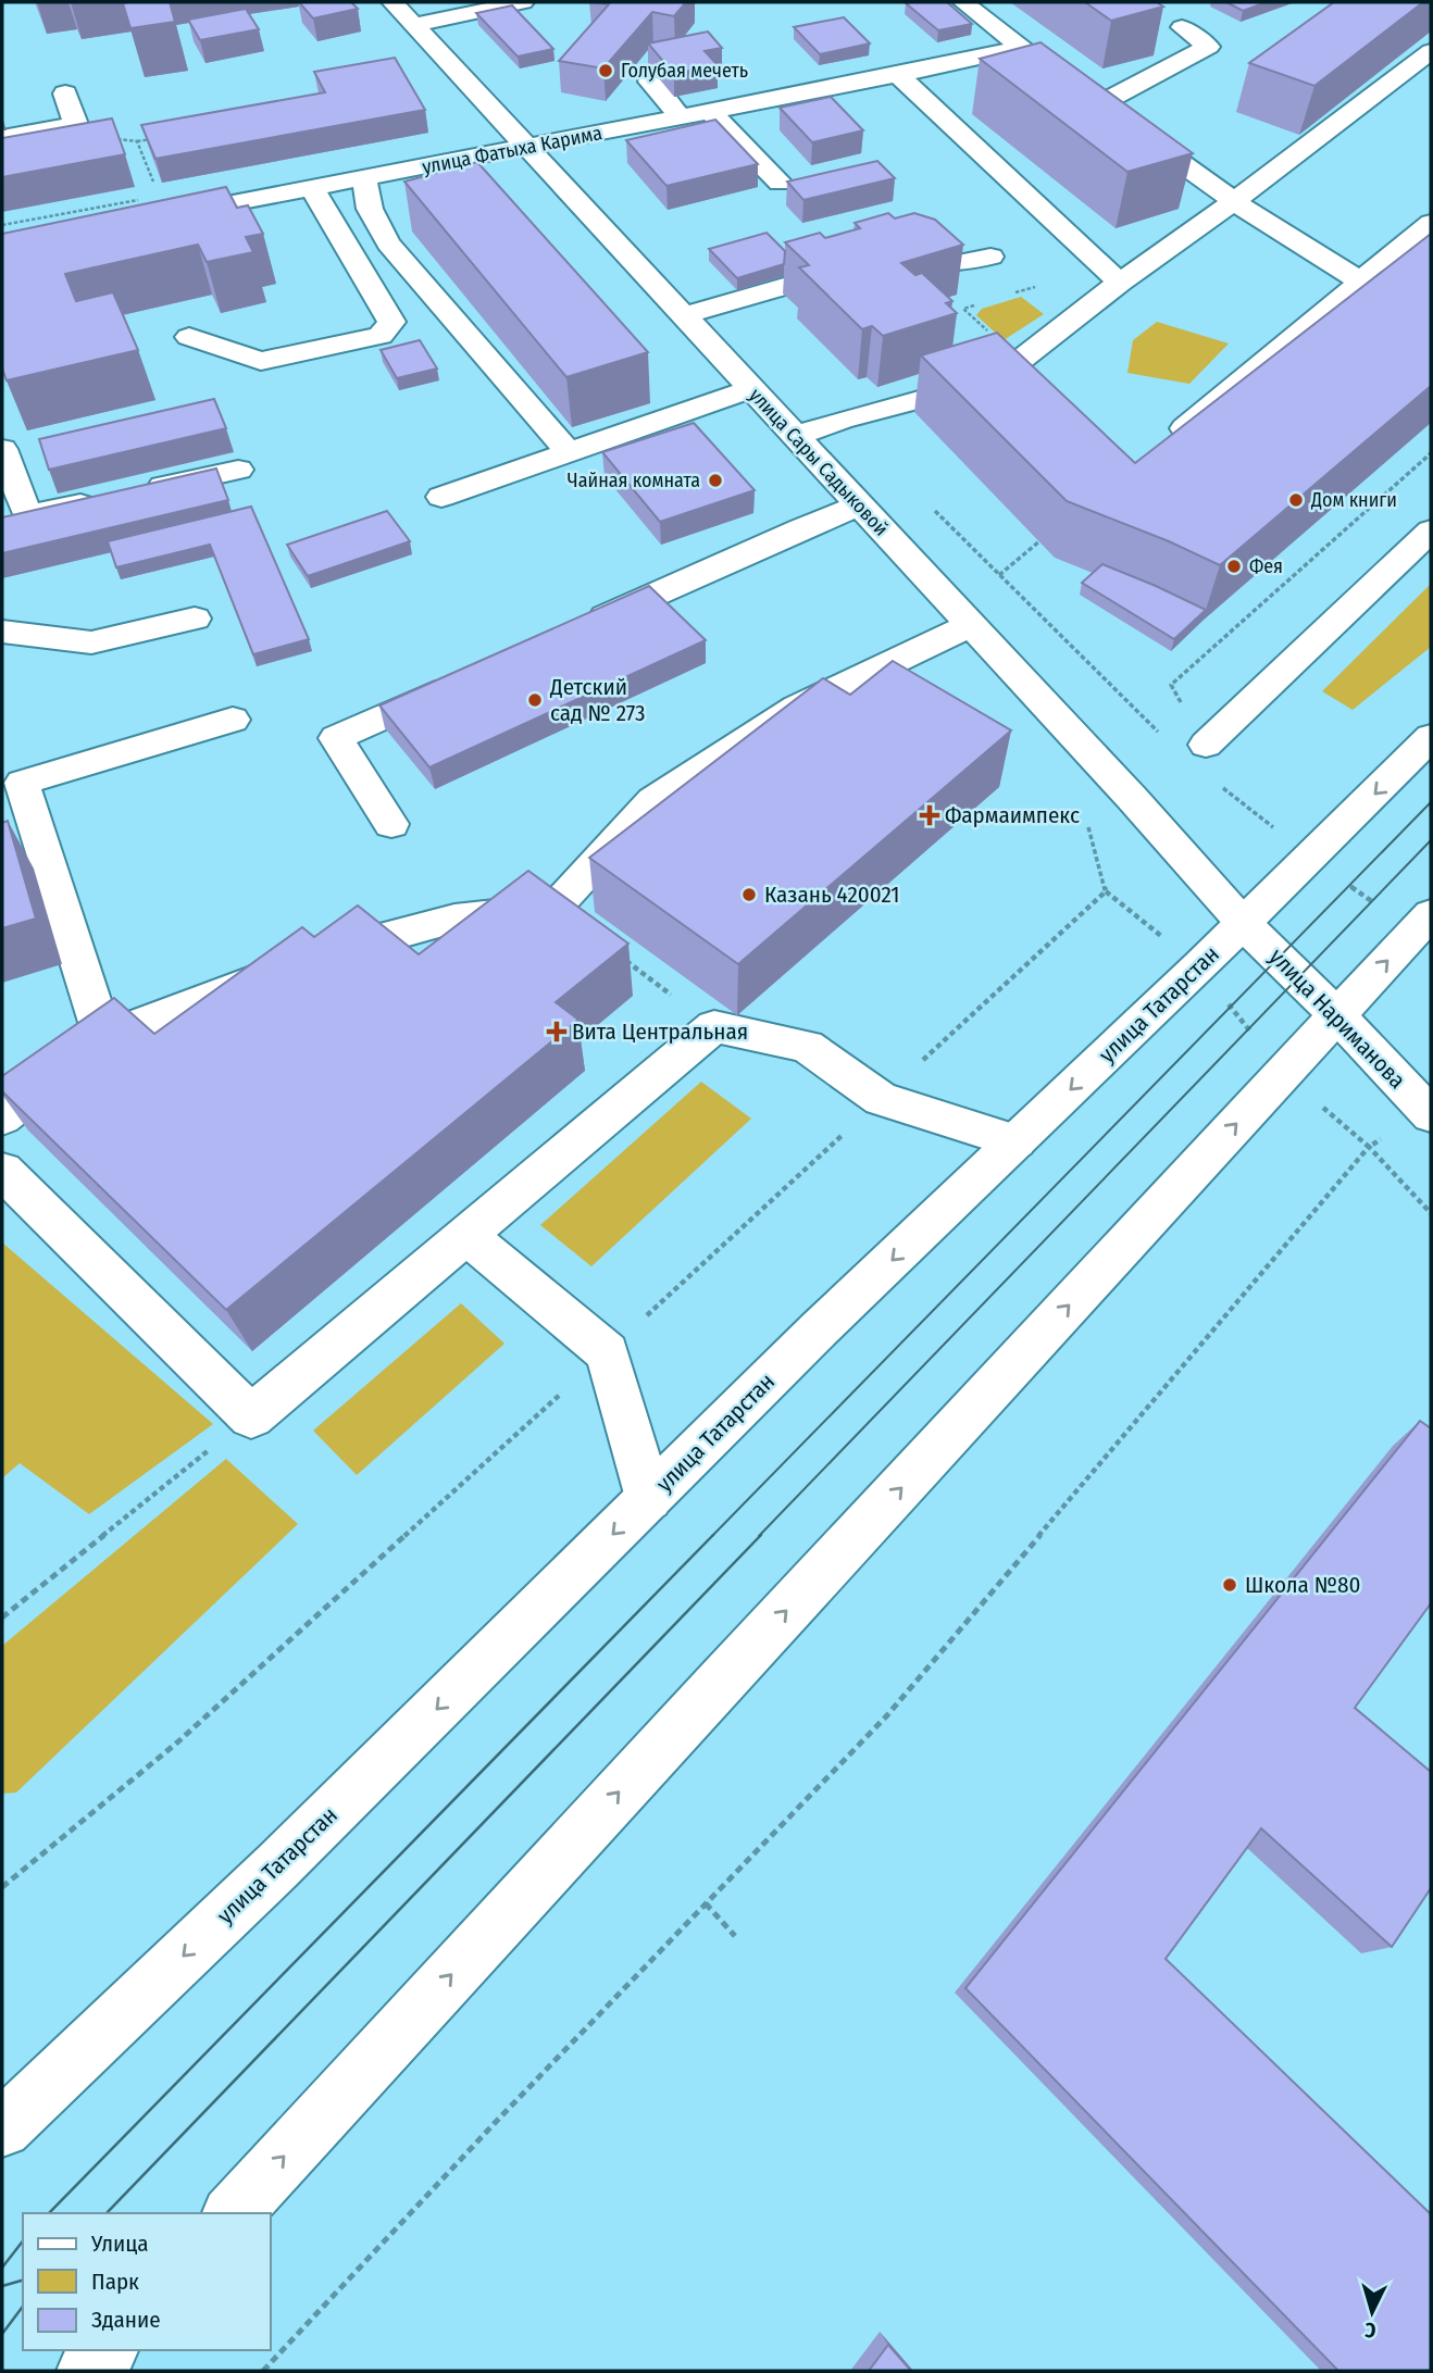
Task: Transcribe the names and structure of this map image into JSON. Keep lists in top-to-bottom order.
{
  "streets": {
    "main road": [
      "улица Фатыха Карима",
      "улица Сары Садыковой",
      "улица Татарстан",
      "улица Нариманова"
    ]
  },
  "crossings": [
    ["улица Фатыха Карима", "улица Сары Садыковой"],
    ["улица Сары Садыковой", "улица Татарстан"],
    ["улица Сары Садыковой", "улица Нариманова"],
    ["улица Татарстан", "улица Нариманова"]
  ],
  "places": {
    "other": [
      "Голубая мечеть",
      "Чайная комната",
      "Дом книги",
      "Фея",
      "Детский сад № 273",
      "Казань 420021",
      "Школа №80"
    ],
    "health": ["Фармаимпекс", "Вита Центральная"]
  },
  "legend": ["Улица", "Парк", "Здание"],
  "north": "bottom"
}
